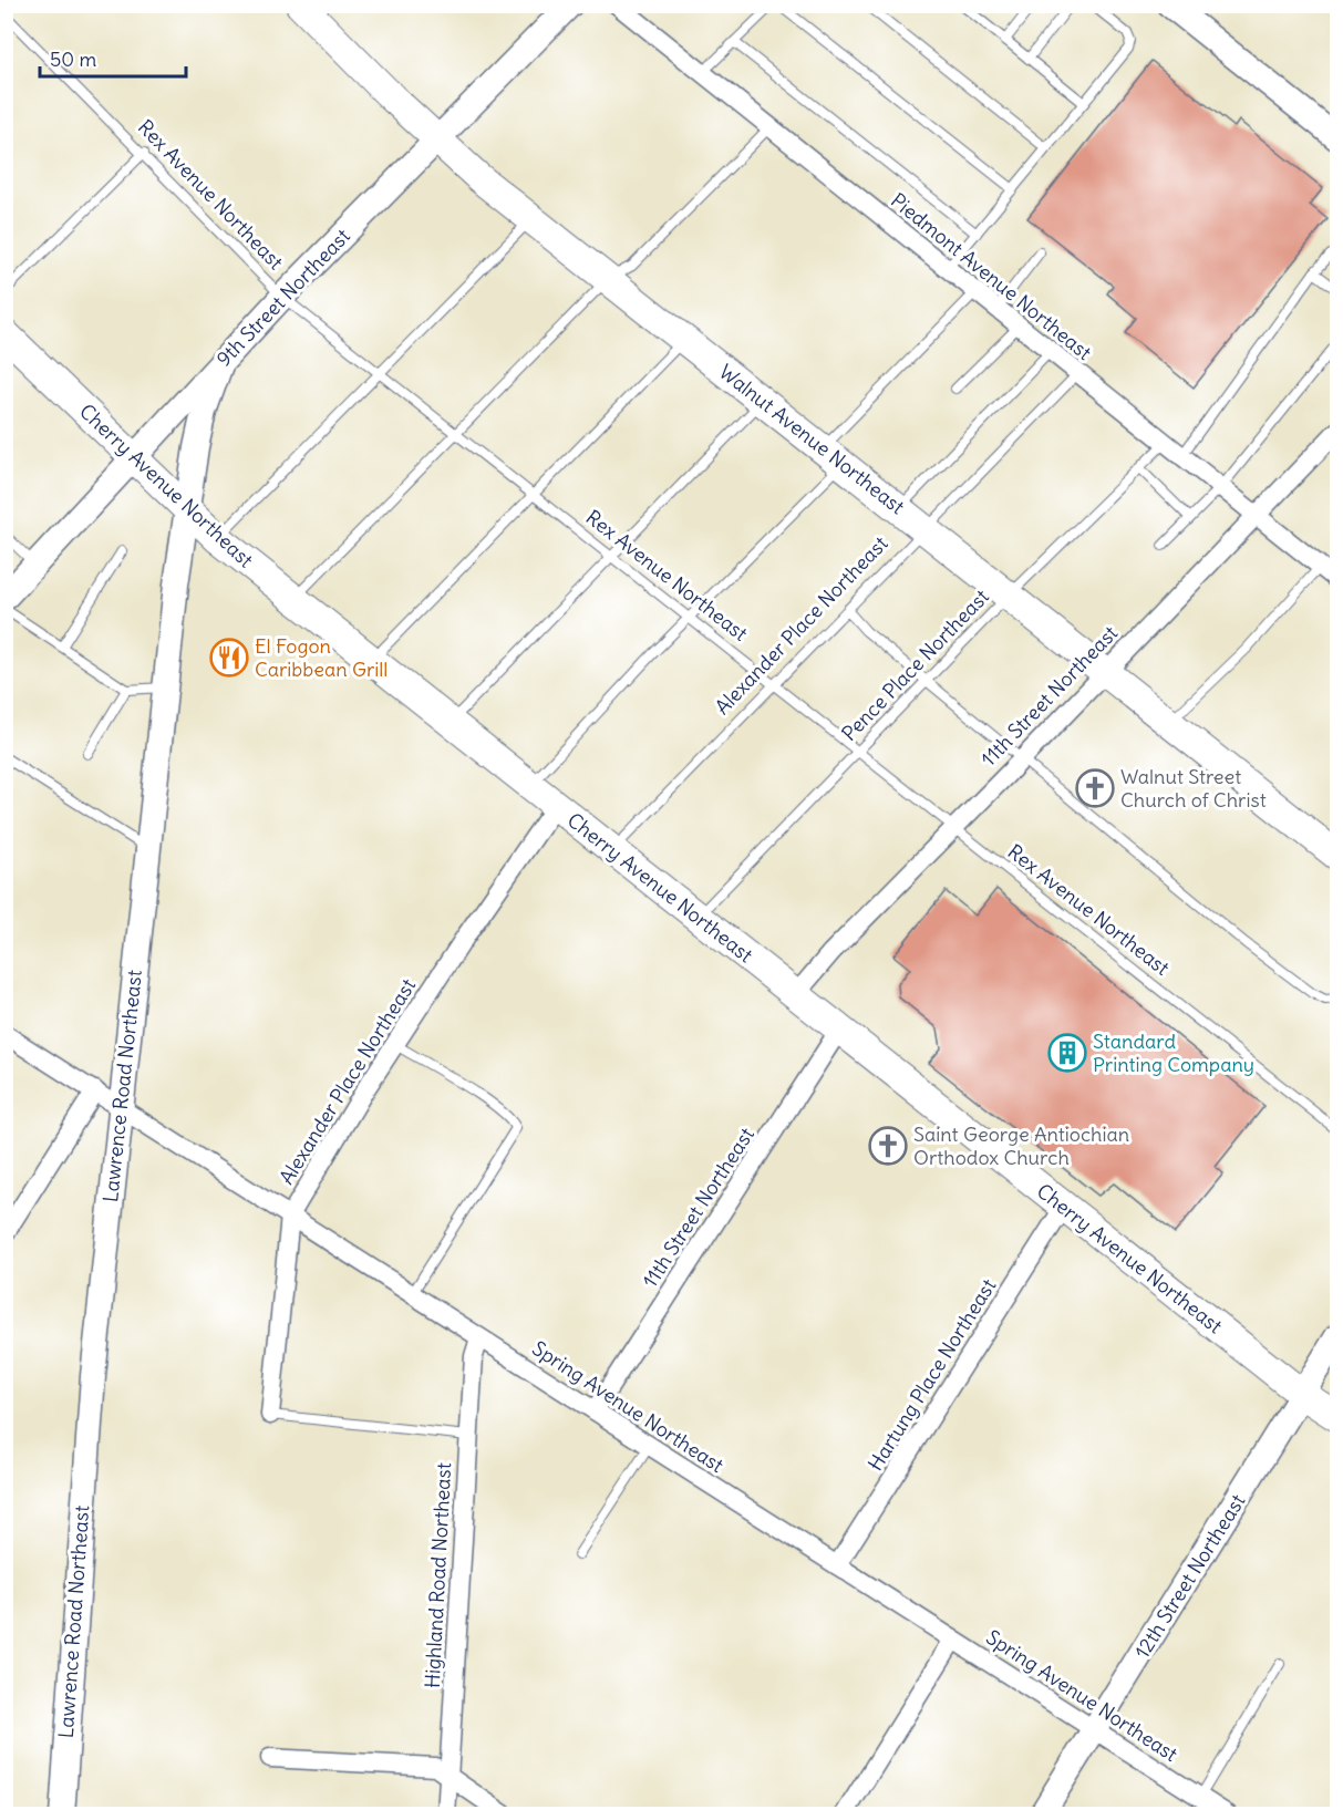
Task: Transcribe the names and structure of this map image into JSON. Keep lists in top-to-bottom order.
{
  "streets": {
    "main road": ["Walnut Avenue Northeast", "Cherry Avenue Northeast"],
    "street": [
      "Piedmont Avenue Northeast",
      "9th Street Northeast",
      "Alexander Place Northeast",
      "11th Street Northeast",
      "Lawrence Road Northeast",
      "Hartung Place Northeast",
      "Spring Avenue Northeast",
      "Highland Road Northeast",
      "12th Street Northeast"
    ],
    "lane": ["Rex Avenue Northeast", "Pence Place Northeast"]
  },
  "crossings": [
    ["Rex Avenue Northeast", "9th Street Northeast"],
    ["Rex Avenue Northeast", "Alexander Place Northeast"],
    ["Rex Avenue Northeast", "Pence Place Northeast"],
    ["Rex Avenue Northeast", "11th Street Northeast"],
    ["Piedmont Avenue Northeast", "Alexander Place Northeast"],
    ["Piedmont Avenue Northeast", "Pence Place Northeast"],
    ["Piedmont Avenue Northeast", "11th Street Northeast"],
    ["9th Street Northeast", "Walnut Avenue Northeast"],
    ["9th Street Northeast", "Cherry Avenue Northeast"],
    ["9th Street Northeast", "Lawrence Road Northeast"],
    ["Walnut Avenue Northeast", "Alexander Place Northeast"],
    ["Walnut Avenue Northeast", "Pence Place Northeast"],
    ["Walnut Avenue Northeast", "11th Street Northeast"],
    ["Cherry Avenue Northeast", "Alexander Place Northeast"],
    ["Cherry Avenue Northeast", "Pence Place Northeast"],
    ["Cherry Avenue Northeast", "11th Street Northeast"],
    ["Cherry Avenue Northeast", "Lawrence Road Northeast"],
    ["Cherry Avenue Northeast", "Hartung Place Northeast"],
    ["Cherry Avenue Northeast", "12th Street Northeast"],
    ["Alexander Place Northeast", "Spring Avenue Northeast"],
    ["11th Street Northeast", "Spring Avenue Northeast"],
    ["Lawrence Road Northeast", "Spring Avenue Northeast"],
    ["Hartung Place Northeast", "Spring Avenue Northeast"],
    ["Spring Avenue Northeast", "Highland Road Northeast"],
    ["Spring Avenue Northeast", "12th Street Northeast"]
  ],
  "places": {
    "restaurant": ["El Fogon Caribbean Grill"],
    "church": ["Walnut Street Church of Christ", "Saint George Antiochian Orthodox Church"],
    "building": ["Standard Printing Company"]
  },
  "scale_bar": "50 m"
}
